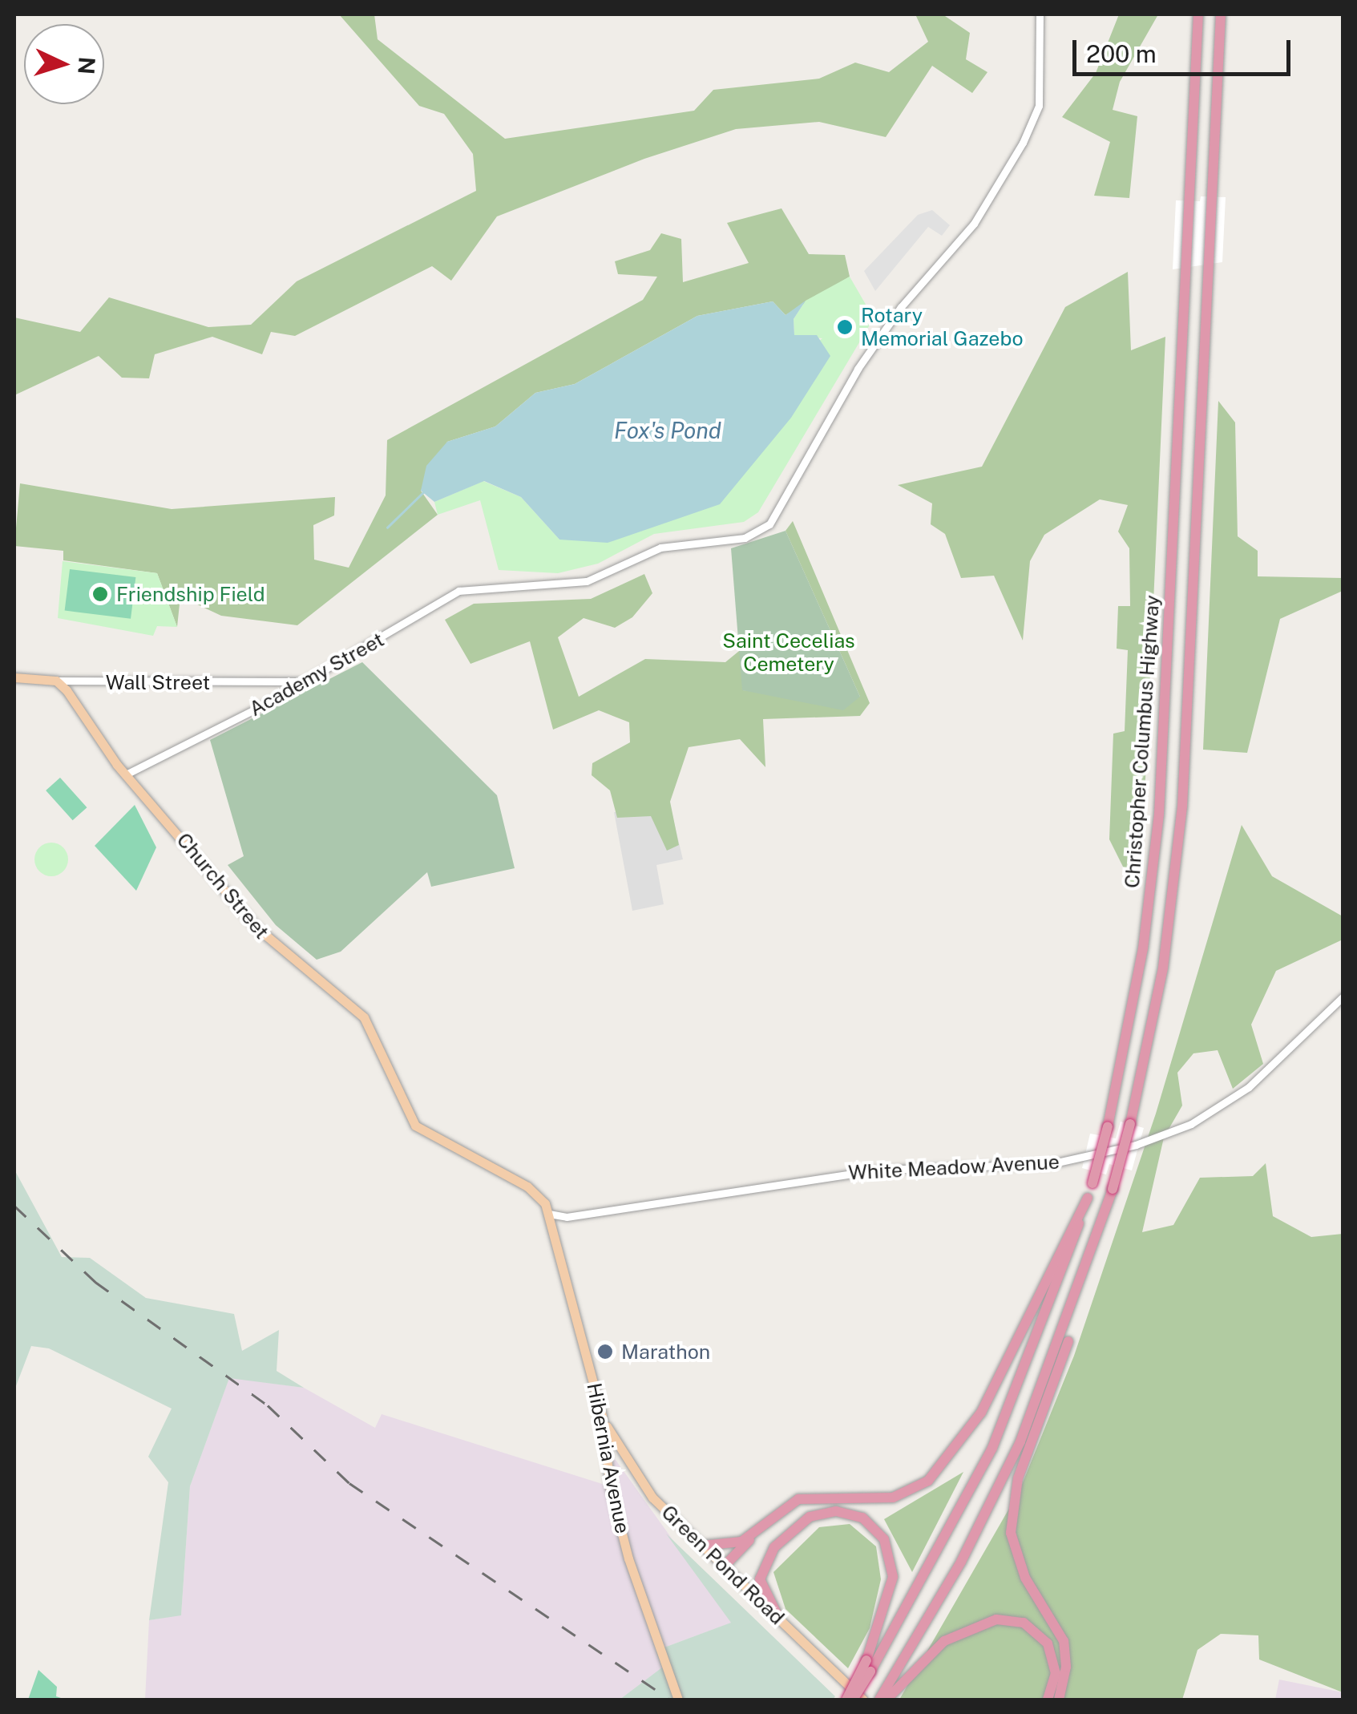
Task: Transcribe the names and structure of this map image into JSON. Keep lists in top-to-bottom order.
{
  "streets": {
    "highway": ["Christopher Columbus Highway"],
    "main road": [
      "Wall Street",
      "Church Street",
      "Hibernia Avenue",
      "Green Pond Road"
    ],
    "street": ["Academy Street", "White Meadow Avenue"]
  },
  "crossings": [
    ["Academy Street", "Wall Street"],
    ["Academy Street", "Church Street"],
    ["Wall Street", "Church Street"],
    ["Church Street", "White Meadow Avenue"],
    ["Church Street", "Hibernia Avenue"],
    ["White Meadow Avenue", "Hibernia Avenue"],
    ["Hibernia Avenue", "Green Pond Road"]
  ],
  "water": ["Fox's Pond"],
  "parks": ["Saint Cecelias Cemetery"],
  "places": ["Rotary Memorial Gazebo", "Friendship Field", "Marathon"],
  "scale_bar": "200 m",
  "north": "right"
}
